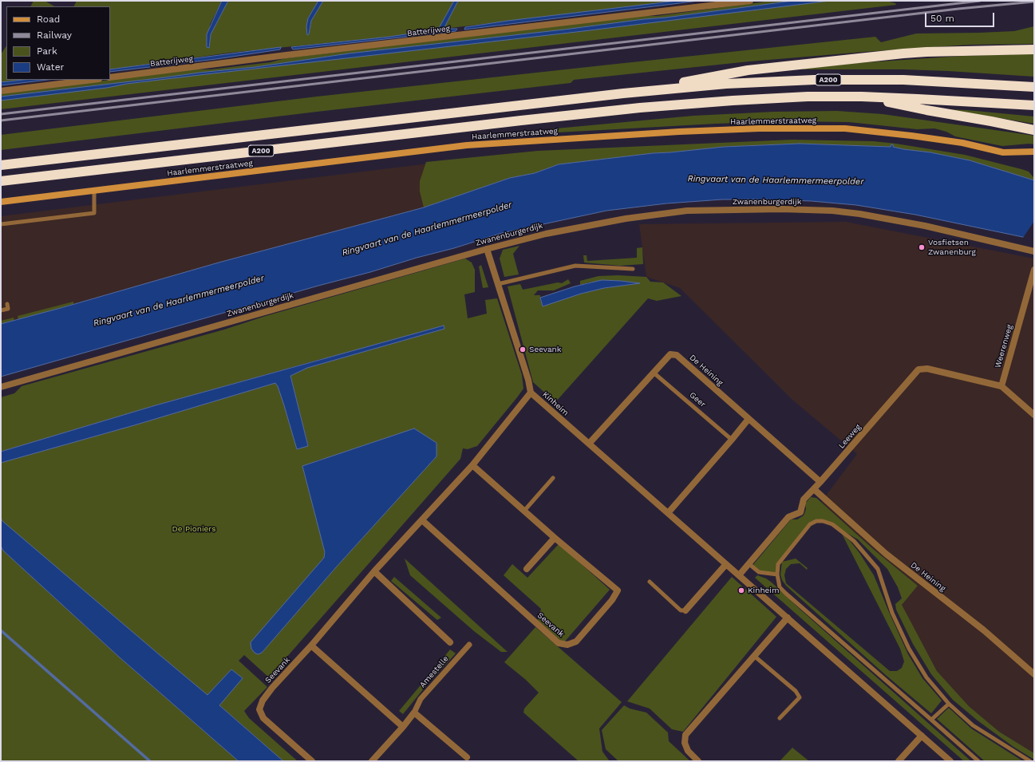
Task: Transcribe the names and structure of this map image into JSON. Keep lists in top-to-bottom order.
{
  "streets": {
    "highway": ["A200"],
    "main road": ["Haarlemmerstraatweg"],
    "street": [
      "Batterijweg",
      "Zwanenburgerdijk",
      "Weerenweg",
      "De Heining",
      "Kinheim",
      "Leeweg",
      "Seevank",
      "Amestelle"
    ],
    "lane": ["Geer"]
  },
  "crossings": [
    ["Zwanenburgerdijk", "Kinheim"],
    ["Weerenweg", "Leeweg"],
    ["De Heining", "Geer"],
    ["De Heining", "Kinheim"],
    ["De Heining", "Leeweg"],
    ["Kinheim", "Leeweg"],
    ["Kinheim", "Seevank"]
  ],
  "water": ["Ringvaart van de Haarlemmermeerpolder"],
  "parks": ["De Pioniers"],
  "places": ["Vosfietsen Zwanenburg", "Seevank", "Kinheim"],
  "legend": [
    "Road",
    "Railway",
    "Park",
    "Water"
  ],
  "scale_bar": "50 m"
}
